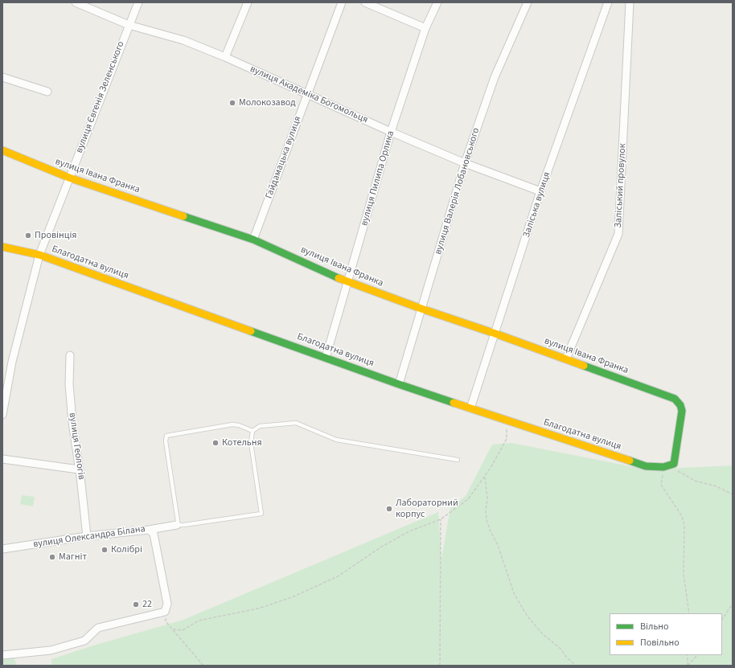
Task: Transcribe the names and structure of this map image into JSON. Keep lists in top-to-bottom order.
{
  "streets": {
    "street": [
      "вулиця Академіка Богомольця",
      "вулиця Євгенія Зеленського",
      "Гайдамацька вулиця",
      "вулиця Івана Франка",
      "вулиця Пилипа Орлика",
      "Заліський провулок",
      "вулиця Валерія Лобановського",
      "Заліська вулиця",
      "Благодатна вулиця",
      "вулиця Геологів",
      "вулиця Олександра Білана"
    ]
  },
  "crossings": [
    ["вулиця Академіка Богомольця", "вулиця Євгенія Зеленського"],
    ["вулиця Академіка Богомольця", "Гайдамацька вулиця"],
    ["вулиця Академіка Богомольця", "вулиця Пилипа Орлика"],
    ["вулиця Академіка Богомольця", "вулиця Валерія Лобановського"],
    ["вулиця Академіка Богомольця", "Заліська вулиця"],
    ["вулиця Євгенія Зеленського", "вулиця Івана Франка"],
    ["вулиця Євгенія Зеленського", "Благодатна вулиця"],
    ["Гайдамацька вулиця", "вулиця Івана Франка"],
    ["вулиця Івана Франка", "вулиця Пилипа Орлика"],
    ["вулиця Івана Франка", "Заліський провулок"],
    ["вулиця Івана Франка", "вулиця Валерія Лобановського"],
    ["вулиця Івана Франка", "Заліська вулиця"],
    ["вулиця Івана Франка", "Благодатна вулиця"],
    ["вулиця Пилипа Орлика", "Благодатна вулиця"],
    ["вулиця Валерія Лобановського", "Благодатна вулиця"],
    ["Заліська вулиця", "Благодатна вулиця"],
    ["вулиця Геологів", "вулиця Олександра Білана"]
  ],
  "places": [
    "Молокозавод",
    "Провінція",
    "Котельня",
    "Лабораторний корпус",
    "Колібрі",
    "Магніт",
    "22"
  ],
  "legend": ["Вільно", "Повільно"]
}
